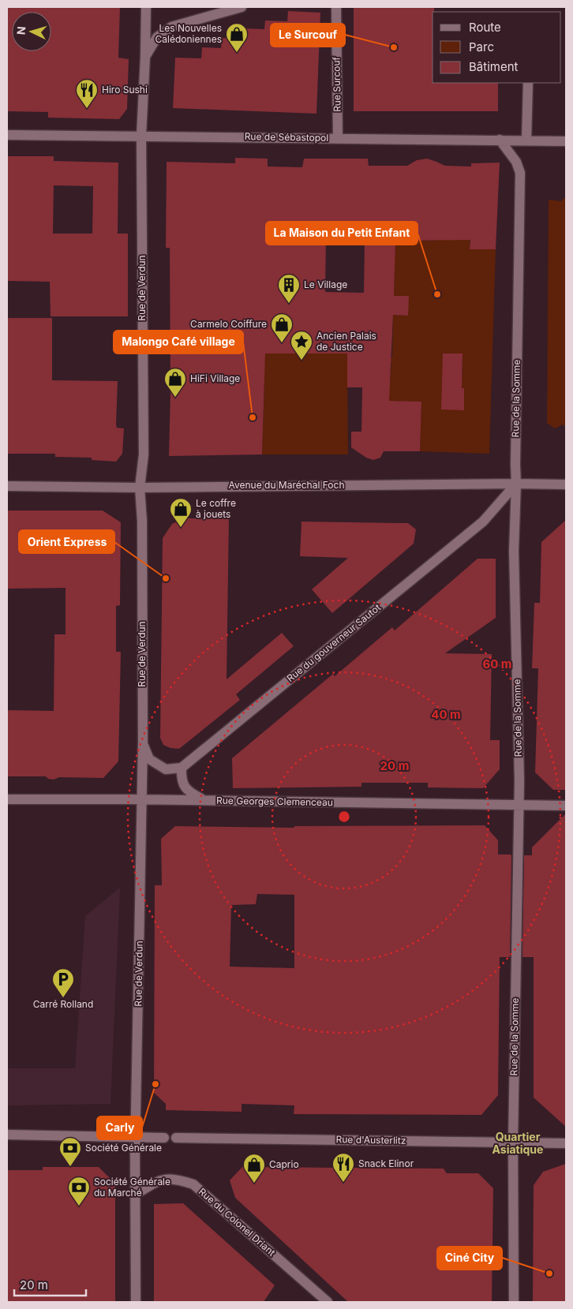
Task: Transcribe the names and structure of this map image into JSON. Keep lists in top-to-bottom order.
{
  "streets": {
    "street": [
      "Rue Surcouf",
      "Rue de Sébastopol",
      "Rue de Verdun",
      "Rue de la Somme",
      "Avenue du Maréchal Foch",
      "Rue du gouverneur Sautot",
      "Rue Georges Clemenceau",
      "Rue d'Austerlitz",
      "Rue du Colonel Driant"
    ]
  },
  "crossings": [
    ["Rue Surcouf", "Rue de Sébastopol"],
    ["Rue de Sébastopol", "Rue de Verdun"],
    ["Rue de Sébastopol", "Rue de la Somme"],
    ["Rue de Verdun", "Avenue du Maréchal Foch"],
    ["Rue de Verdun", "Rue Georges Clemenceau"],
    ["Rue de Verdun", "Rue du Colonel Driant"],
    ["Rue de la Somme", "Avenue du Maréchal Foch"],
    ["Rue de la Somme", "Rue du gouverneur Sautot"],
    ["Rue de la Somme", "Rue Georges Clemenceau"],
    ["Rue de la Somme", "Rue d'Austerlitz"],
    ["Avenue du Maréchal Foch", "Rue du gouverneur Sautot"]
  ],
  "districts": ["Quartier Asiatique"],
  "places": {
    "other": [
      "Le Surcouf",
      "La Maison du Petit Enfant",
      "Malongo Café village",
      "Orient Express",
      "Carly",
      "Ciné City"
    ],
    "shop": [
      "Les Nouvelles Calédoniennes",
      "Carmelo Coiffure",
      "HiFi Village",
      "Le coffre à jouets",
      "Caprio"
    ],
    "restaurant": ["Hiro Sushi", "Snack Elinor"],
    "building": ["Le Village"],
    "place": ["Ancien Palais de Justice"],
    "parking": ["Carré Rolland"],
    "bank": ["Société Générale", "Société Générale du Marché"]
  },
  "legend": ["Route", "Parc", "Bâtiment"],
  "scale_bar": "20 m",
  "north": "left",
  "rings": ["60 m", "40 m", "20 m"]
}
